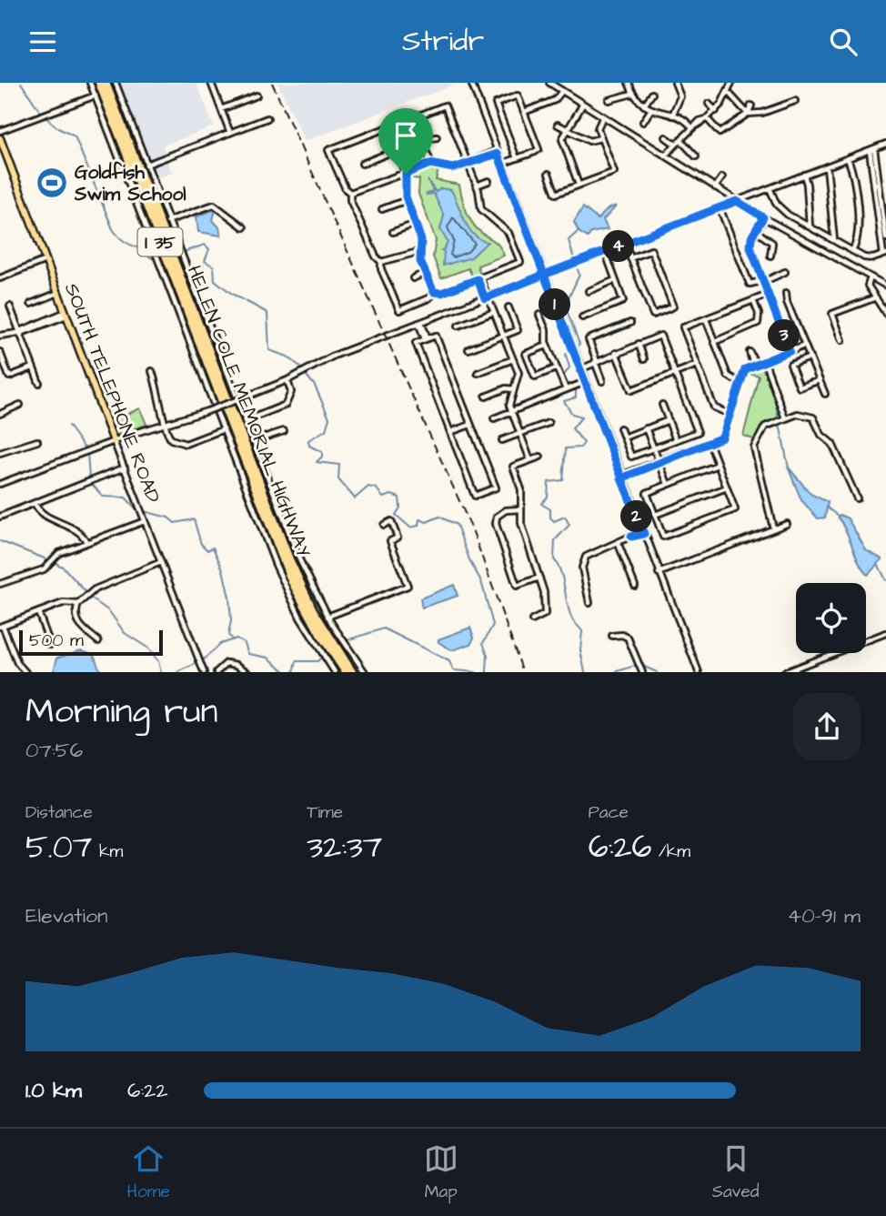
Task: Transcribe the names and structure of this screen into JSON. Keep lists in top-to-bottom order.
{
  "streets": {
    "highway": ["I 35", "HELEN COLE MEMORIAL HIGHWAY"],
    "main road": ["SOUTH TELEPHONE ROAD"]
  },
  "places": {
    "sports": ["Goldfish Swim School"]
  },
  "scale_bar": "500 m",
  "page": {
    "header": "Stridr",
    "pins": [
      "4",
      "1",
      "3",
      "2"
    ],
    "scale": "500 m",
    "heading": ["Morning run", "07:56"],
    "stats": [
      ["Distance", "5.07 km"],
      ["Time", "32:37"],
      ["Pace", "6:26 /km"]
    ],
    "chart": ["Elevation", "40–91 m"],
    "list": [
      {
        "name": "1.0 km",
        "note": "6:22"
      }
    ],
    "tabs": ["Home", "Map", "Saved"]
  }
}
